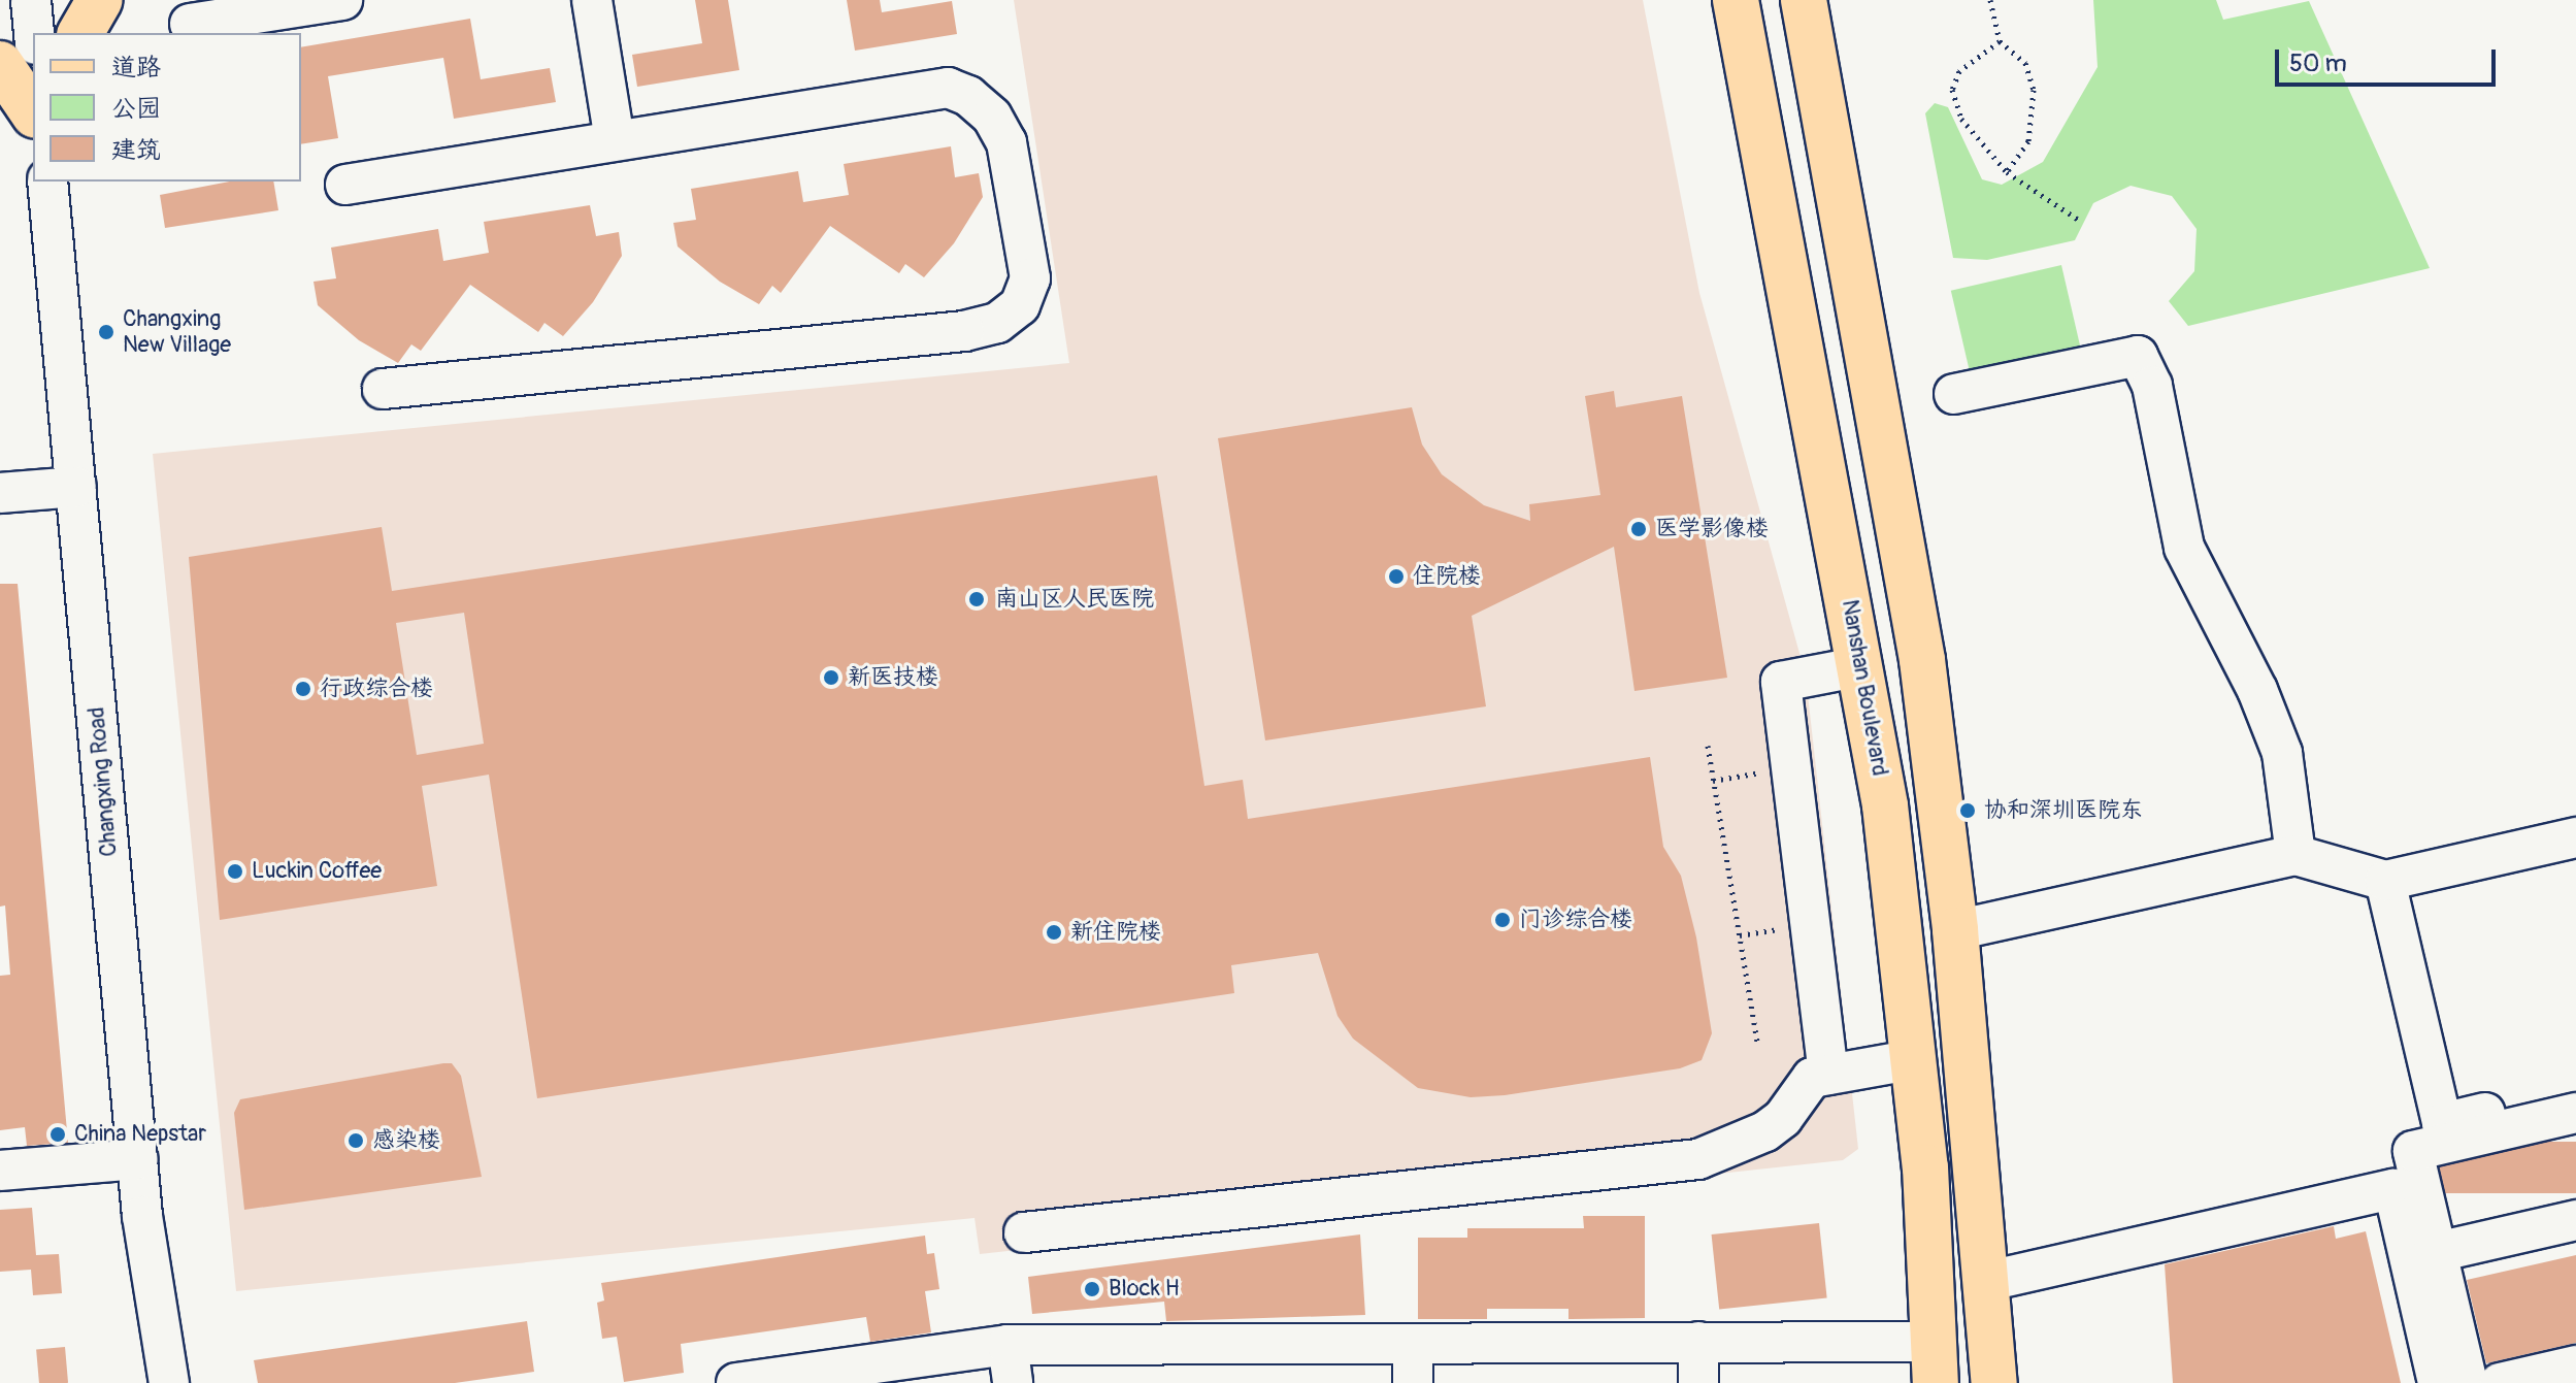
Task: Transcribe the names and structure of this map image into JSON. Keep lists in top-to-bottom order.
{
  "streets": {
    "main road": ["Nanshan Boulevard"],
    "street": ["Changxing Road"]
  },
  "places": [
    "Changxing New Village",
    "医学影像楼",
    "住院楼",
    "南山区人民医院",
    "新医技楼",
    "行政综合楼",
    "协和深圳医院东",
    "Luckin Coffee",
    "门诊综合楼",
    "新住院楼",
    "China Nepstar",
    "感染楼",
    "Block H"
  ],
  "legend": ["道路", "公园", "建筑"],
  "scale_bar": "50 m"
}
